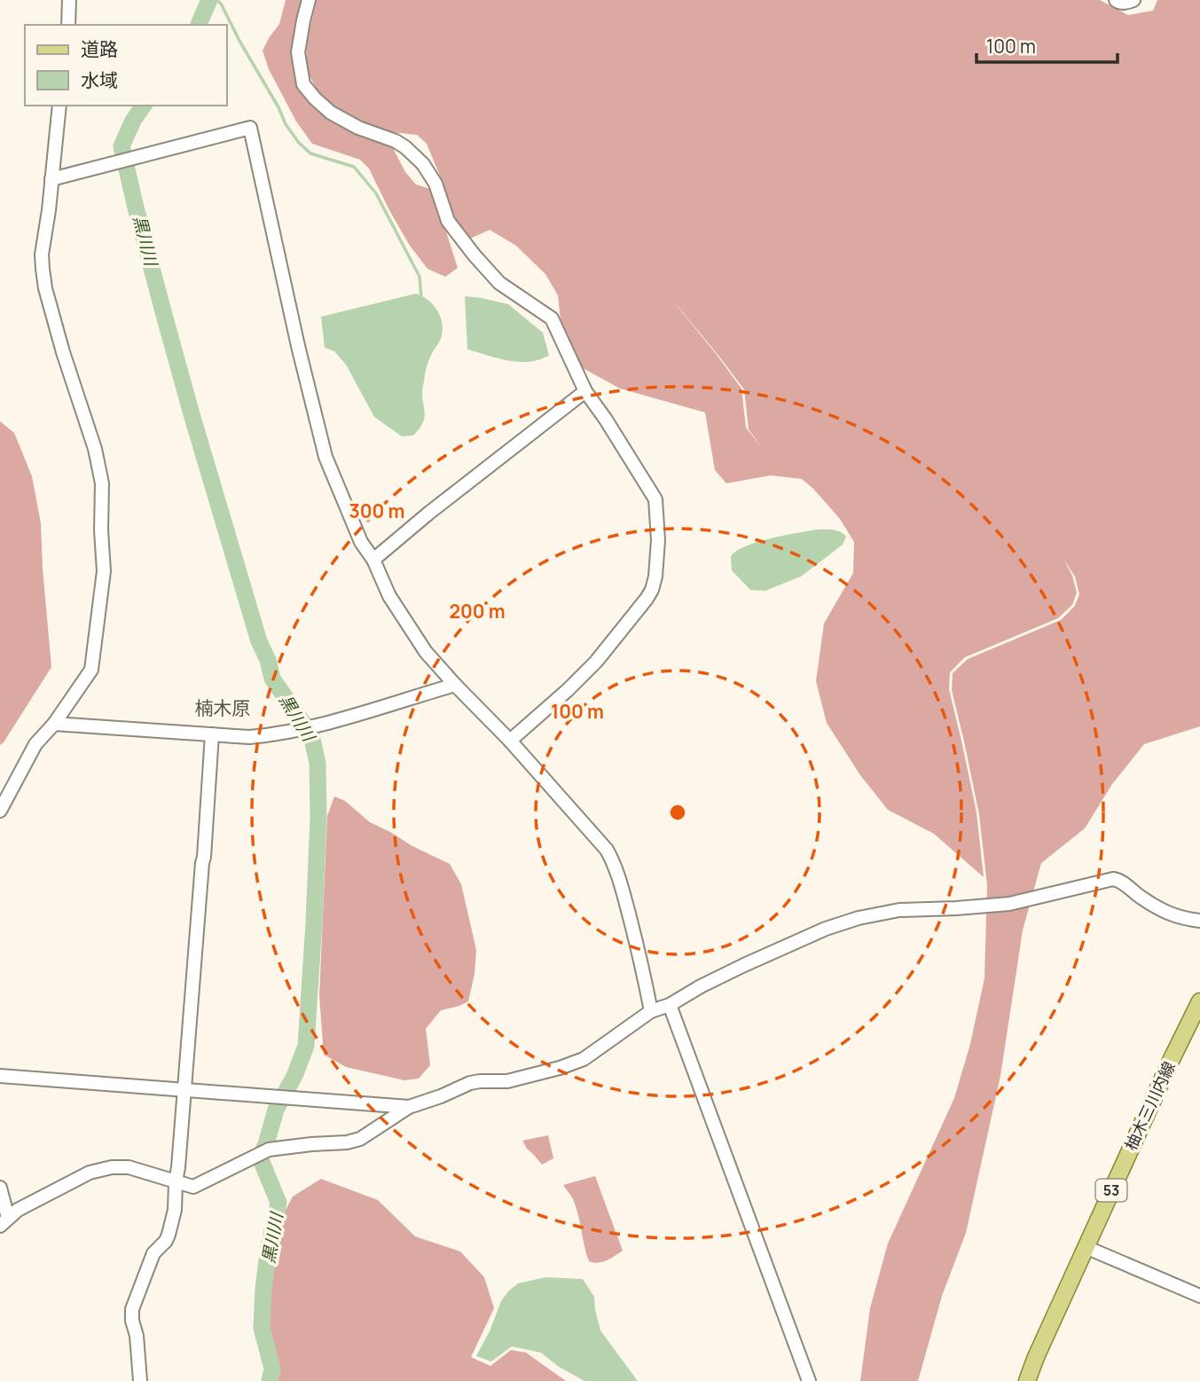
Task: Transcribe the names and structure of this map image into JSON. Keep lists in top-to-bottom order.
{
  "streets": {
    "main road": ["柚木三川内線", "53"]
  },
  "districts": ["楠木原"],
  "water": ["黒川川"],
  "legend": ["道路", "水域"],
  "scale_bar": "100 m",
  "rings": ["300 m", "200 m", "100 m"]
}
